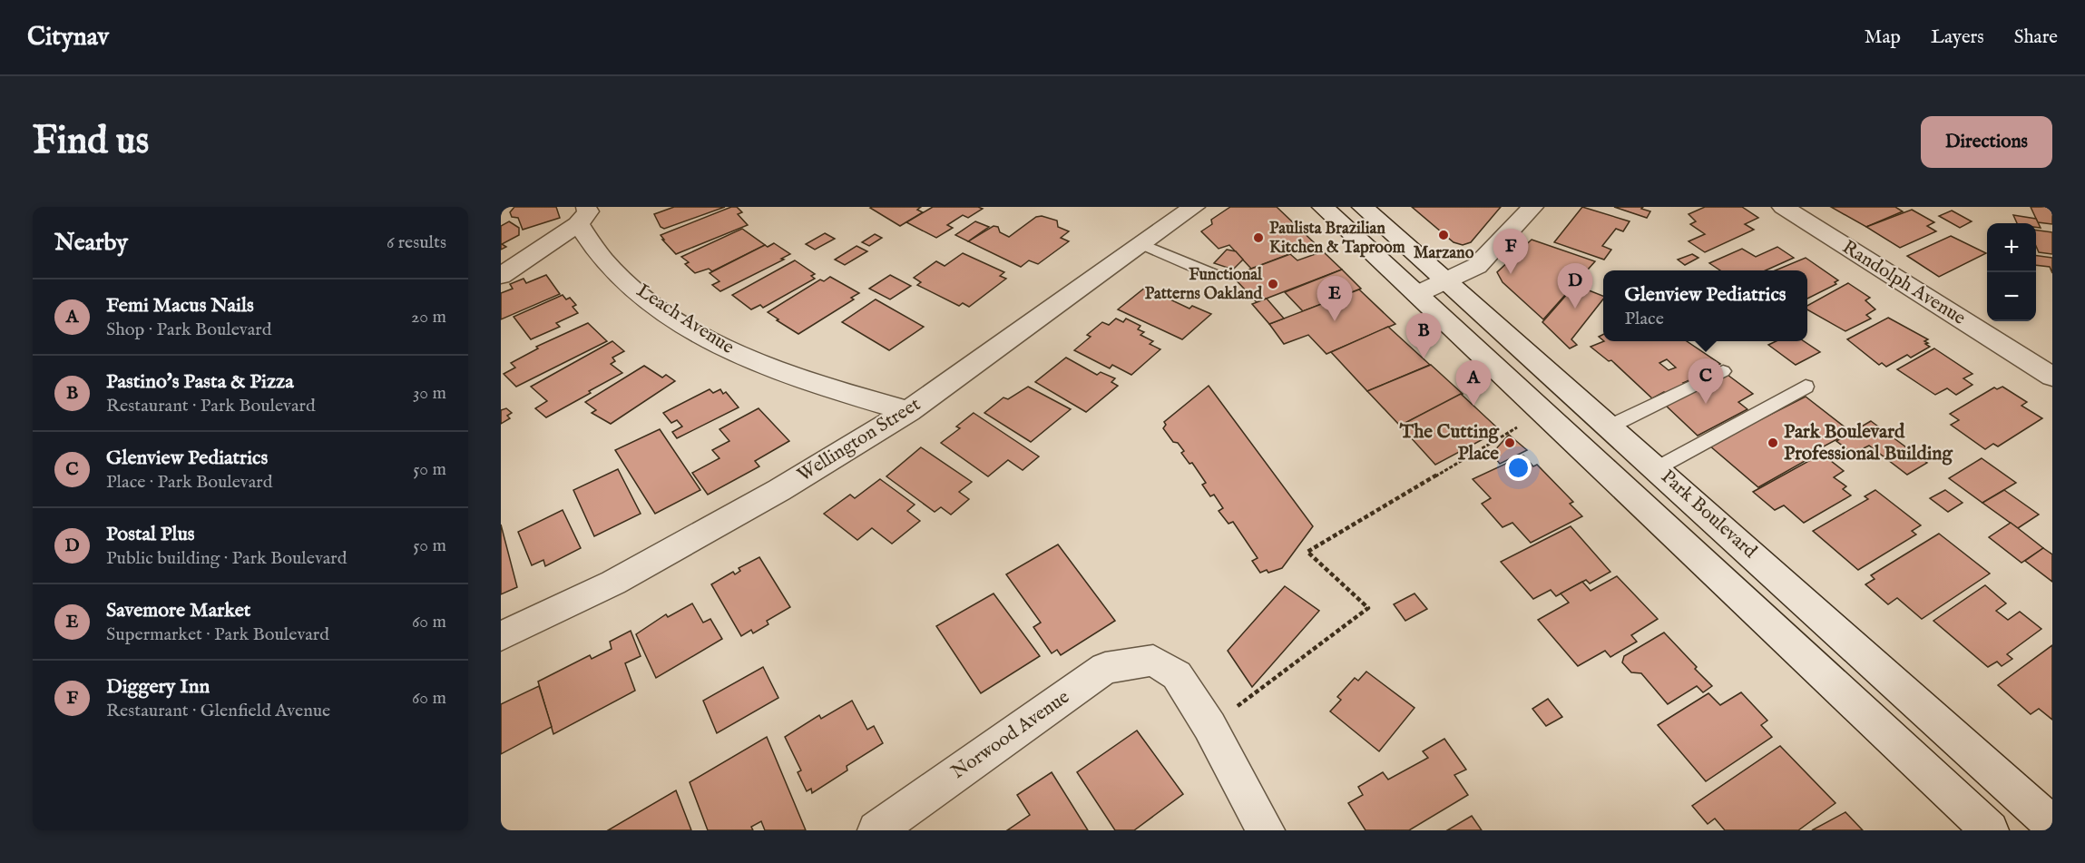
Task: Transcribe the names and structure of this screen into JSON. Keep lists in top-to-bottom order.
{
  "streets": {
    "street": [
      "Randolph Avenue",
      "Leach Avenue",
      "Wellington Street",
      "Park Boulevard",
      "Norwood Avenue"
    ]
  },
  "crossings": [
    ["Leach Avenue", "Wellington Street"]
  ],
  "places": [
    "Marzano",
    "Paulista Brazilian Kitchen & Taproom",
    "Functional Patterns Oakland",
    "The Cutting Place",
    "Park Boulevard Professional Building"
  ],
  "page": {
    "header": "Citynav",
    "nav": ["Map", "Layers", "Share"],
    "buttons": "Directions",
    "title": "Find us",
    "heading": ["Nearby", "6 results"],
    "map_buttons": ["+", "−"],
    "pins": [
      "F",
      "D",
      "E",
      "B",
      "C",
      "A"
    ],
    "popup": ["Glenview Pediatrics", "Place"],
    "list": [
      {
        "mark": "A",
        "name": "Femi Macus Nails",
        "note": "Shop · Park Boulevard",
        "value": "20 m"
      },
      {
        "mark": "B",
        "name": "Pastino's Pasta & Pizza",
        "note": "Restaurant · Park Boulevard",
        "value": "30 m"
      },
      {
        "mark": "C",
        "name": "Glenview Pediatrics",
        "note": "Place · Park Boulevard",
        "value": "50 m"
      },
      {
        "mark": "D",
        "name": "Postal Plus",
        "note": "Public building · Park Boulevard",
        "value": "50 m"
      },
      {
        "mark": "E",
        "name": "Savemore Market",
        "note": "Supermarket · Park Boulevard",
        "value": "60 m"
      },
      {
        "mark": "F",
        "name": "Diggery Inn",
        "note": "Restaurant · Glenfield Avenue",
        "value": "60 m"
      }
    ]
  }
}
